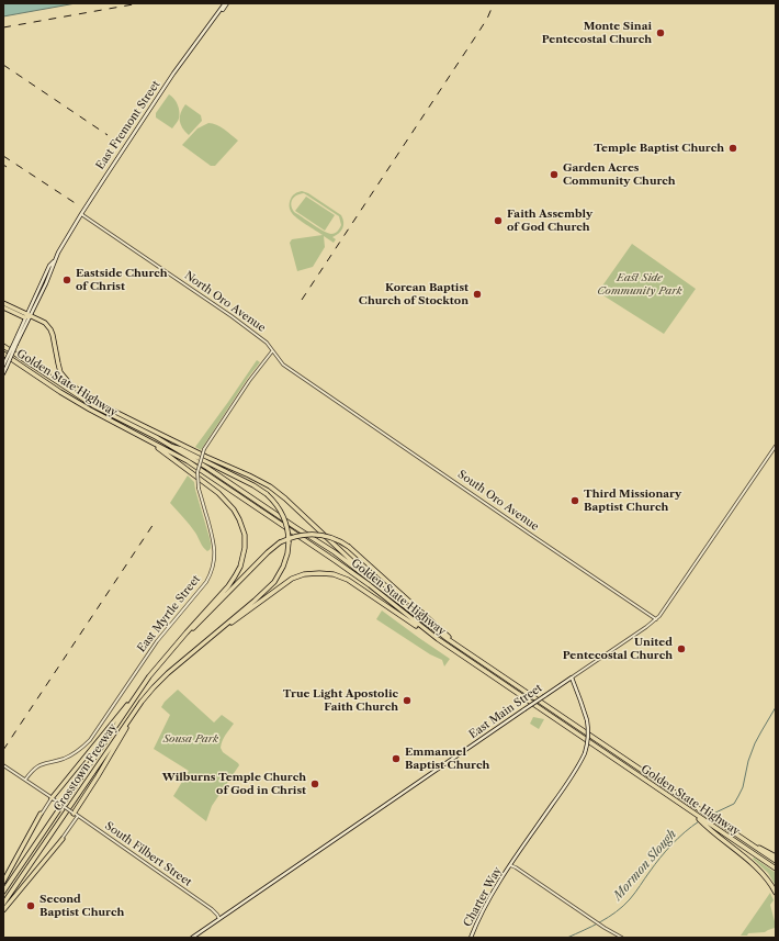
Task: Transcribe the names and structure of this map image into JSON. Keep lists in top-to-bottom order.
{
  "streets": {
    "highway": ["Golden State Highway", "Crosstown Freeway"],
    "main road": ["East Fremont Street", "East Main Street", "Charter Way"],
    "street": [
      "North Oro Avenue",
      "South Oro Avenue",
      "East Myrtle Street",
      "South Filbert Street"
    ]
  },
  "crossings": [
    ["East Fremont Street", "North Oro Avenue"],
    ["North Oro Avenue", "South Oro Avenue"],
    ["North Oro Avenue", "East Myrtle Street"],
    ["South Oro Avenue", "East Main Street"],
    ["East Myrtle Street", "South Filbert Street"],
    ["East Main Street", "South Filbert Street"],
    ["East Main Street", "Charter Way"]
  ],
  "water": ["Mormon Slough"],
  "parks": ["East Side Community Park", "Sousa Park"],
  "places": [
    "Monte Sinai Pentecostal Church",
    "Temple Baptist Church",
    "Garden Acres Community Church",
    "Faith Assembly of God Church",
    "Eastside Church of Christ",
    "Korean Baptist Church of Stockton",
    "Third Missionary Baptist Church",
    "United Pentecostal Church",
    "True Light Apostolic Faith Church",
    "Emmanuel Baptist Church",
    "Wilburns Temple Church of God in Christ",
    "Second Baptist Church"
  ]
}
